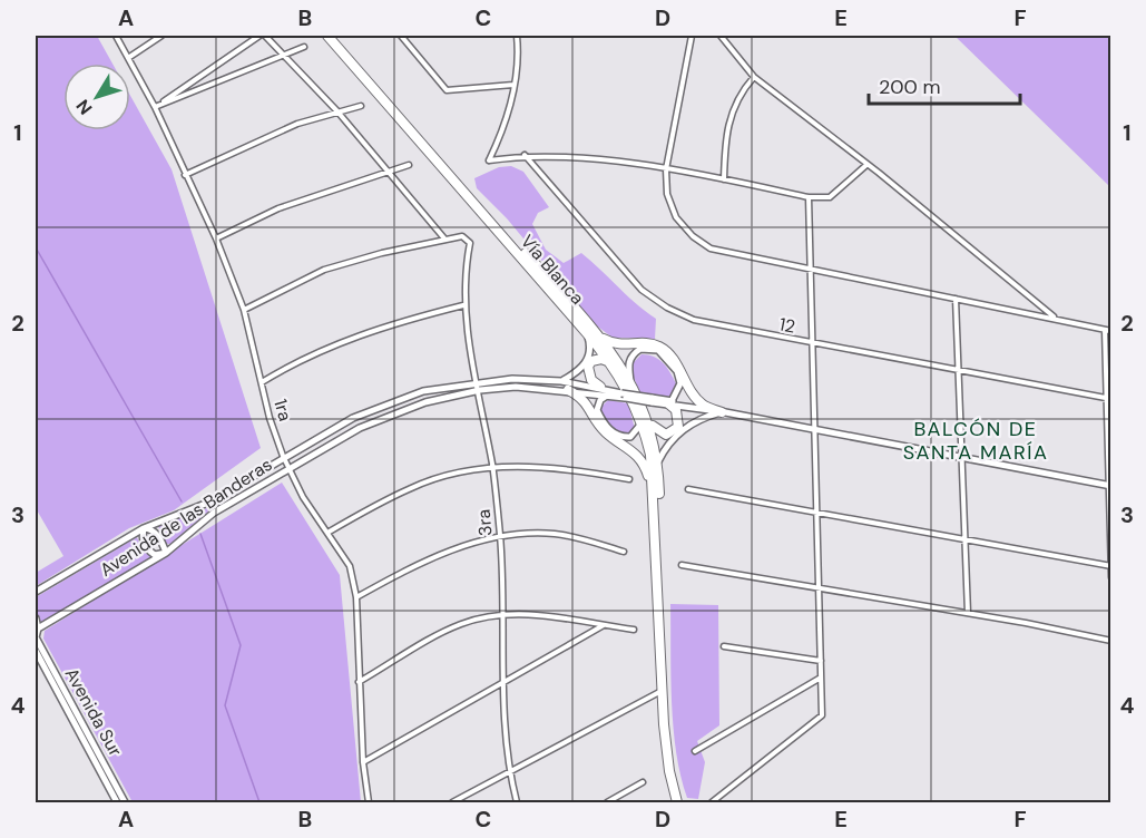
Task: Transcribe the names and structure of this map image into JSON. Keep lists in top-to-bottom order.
{
  "streets": {
    "highway": ["Vía Blanca"],
    "main road": ["Avenida de las Banderas", "Avenida Sur"],
    "street": ["12", "1ra", "3ra"]
  },
  "crossings": [
    ["1ra", "Avenida de las Banderas"],
    ["Avenida de las Banderas", "3ra"],
    ["Avenida de las Banderas", "Avenida Sur"]
  ],
  "districts": ["BALCÓN DE SANTA MARÍA"],
  "scale_bar": "200 m",
  "north": "bottom left",
  "grid": {
    "columns": [
      "A",
      "B",
      "C",
      "D",
      "E",
      "F"
    ],
    "rows": [
      "1",
      "2",
      "3",
      "4"
    ]
  }
}
